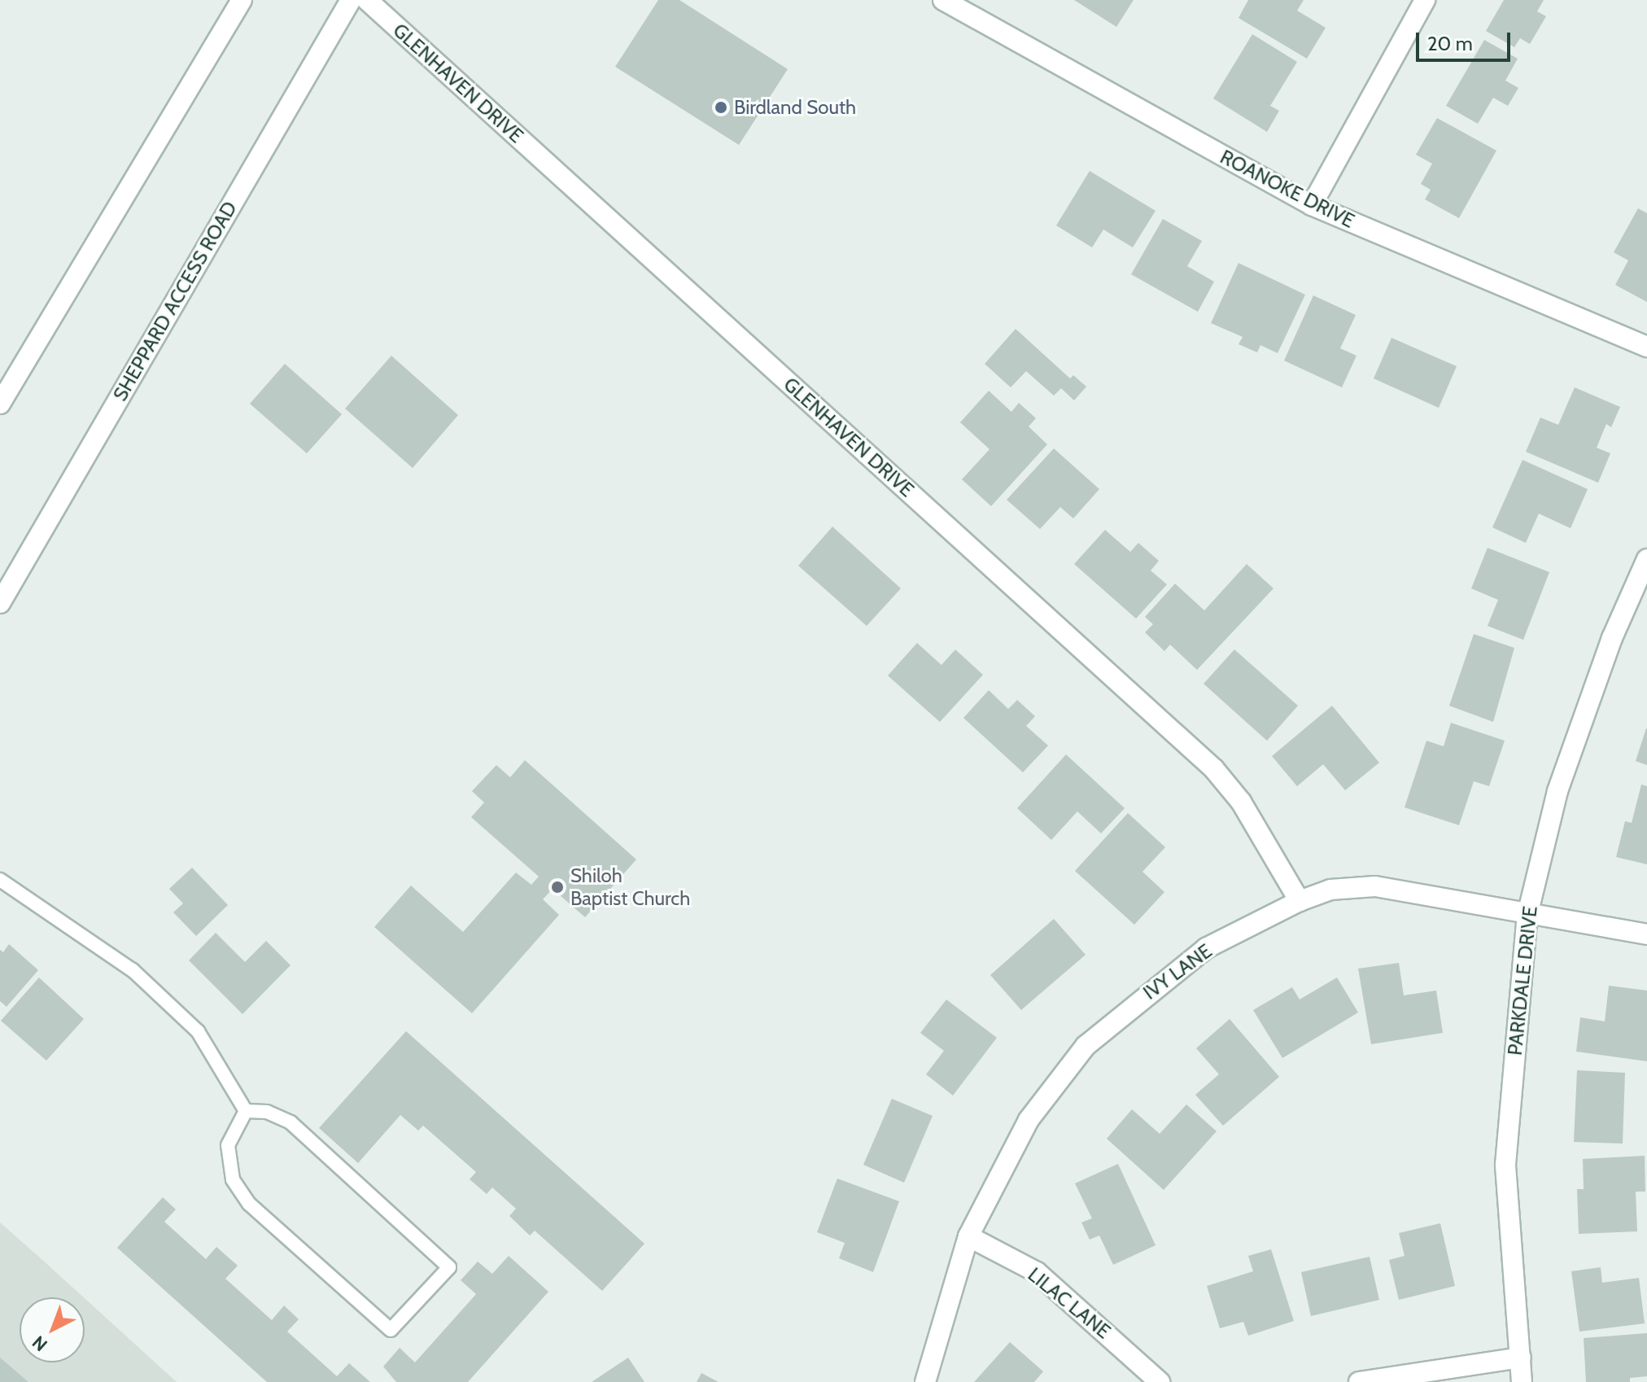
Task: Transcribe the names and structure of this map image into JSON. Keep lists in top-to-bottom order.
{
  "streets": {
    "street": [
      "GLENHAVEN DRIVE",
      "ROANOKE DRIVE",
      "SHEPPARD ACCESS ROAD",
      "IVY LANE",
      "PARKDALE DRIVE",
      "LILAC LANE"
    ]
  },
  "crossings": [
    ["GLENHAVEN DRIVE", "IVY LANE"],
    ["IVY LANE", "PARKDALE DRIVE"],
    ["IVY LANE", "LILAC LANE"]
  ],
  "places": ["Birdland South", "Shiloh Baptist Church"],
  "scale_bar": "20 m",
  "north": "bottom left"
}
